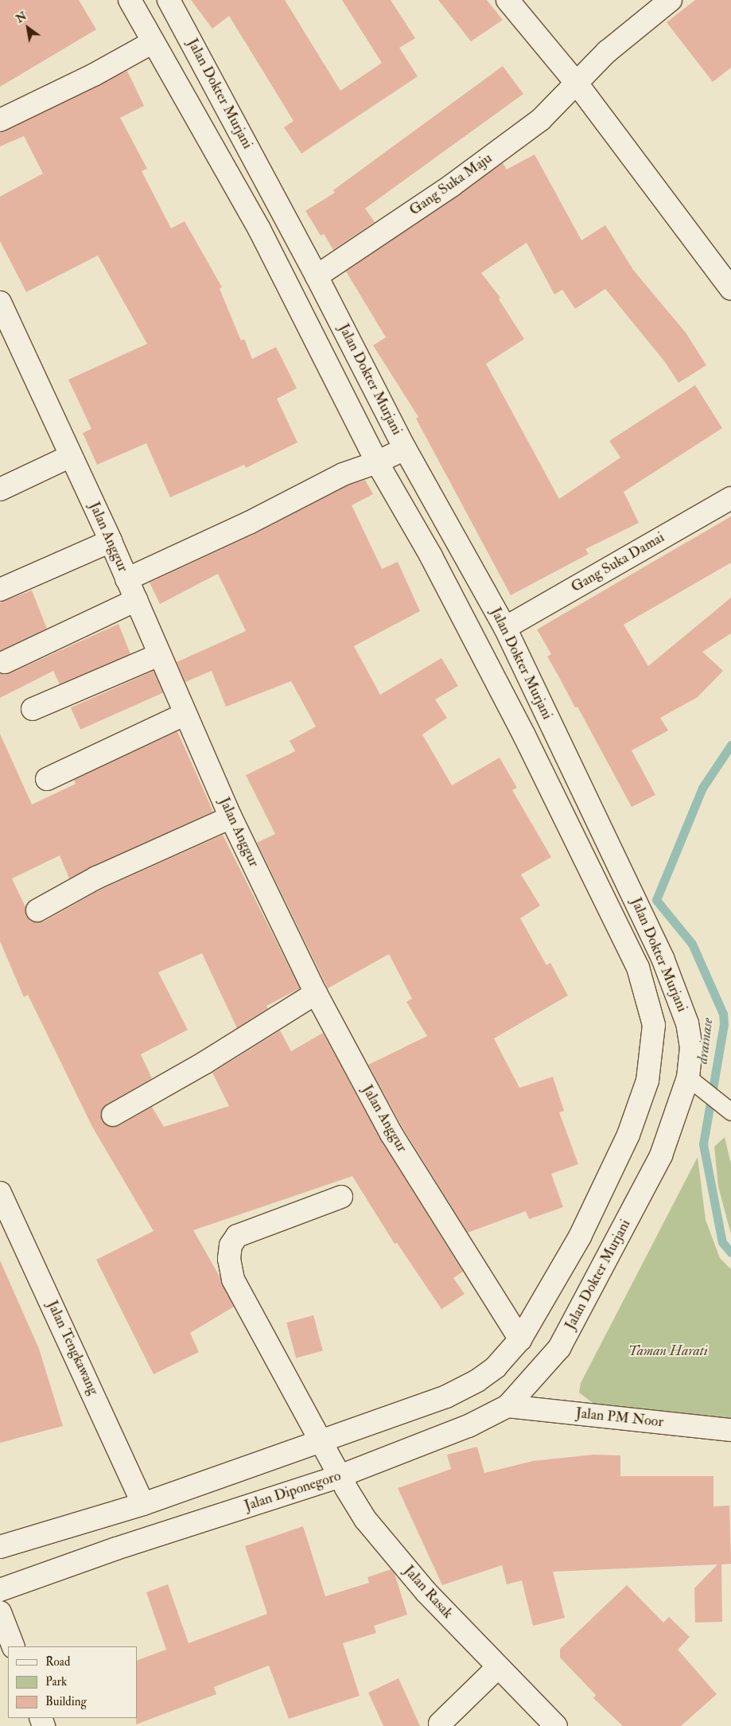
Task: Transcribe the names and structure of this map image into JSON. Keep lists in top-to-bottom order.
{
  "streets": {
    "street": [
      "Jalan Dokter Murjani",
      "Gang Suka Maju",
      "Jalan Anggur",
      "Gang Suka Damai",
      "Jalan Tengkawang",
      "Jalan PM Noor",
      "Jalan Diponegoro",
      "Jalan Rasak"
    ]
  },
  "crossings": [
    ["Jalan Dokter Murjani", "Gang Suka Maju"],
    ["Jalan Dokter Murjani", "Jalan Anggur"],
    ["Jalan Dokter Murjani", "Gang Suka Damai"],
    ["Jalan Dokter Murjani", "Jalan Diponegoro"],
    ["Jalan PM Noor", "Jalan Diponegoro"],
    ["Jalan Diponegoro", "Jalan Rasak"]
  ],
  "water": ["drainase"],
  "parks": ["Taman Harati"],
  "legend": ["Road", "Park", "Building"],
  "north": "top left"
}
